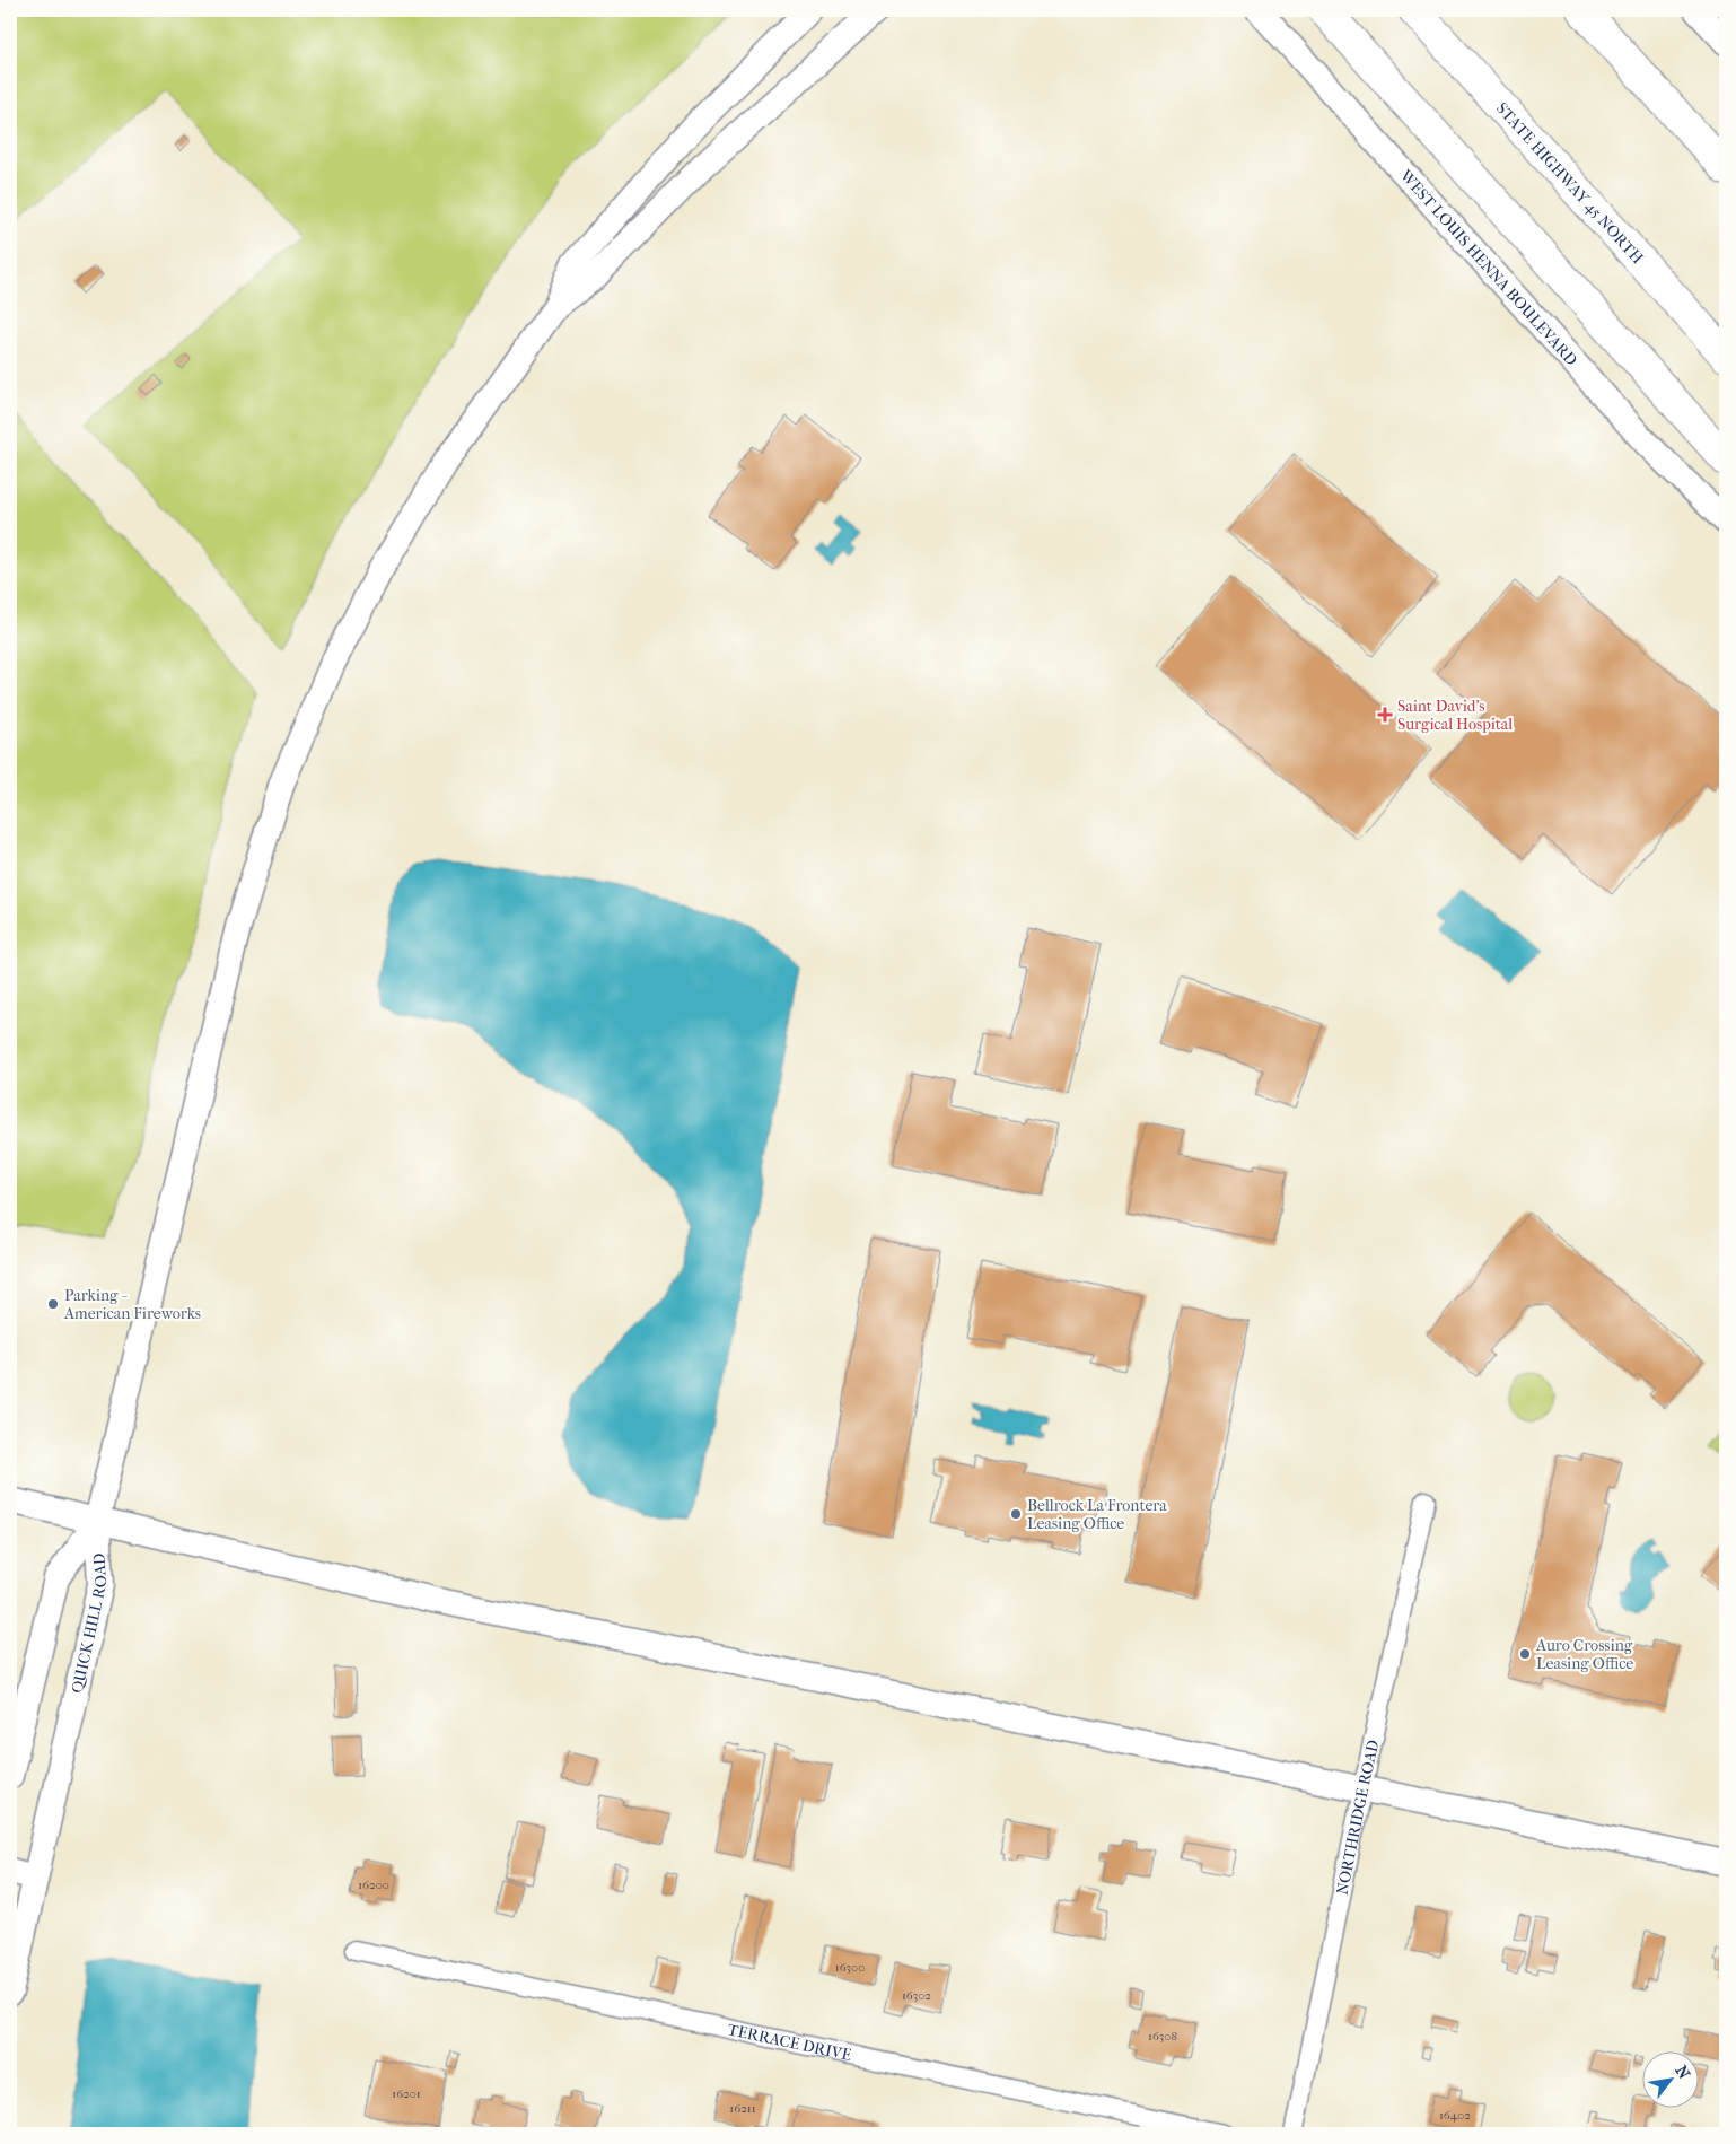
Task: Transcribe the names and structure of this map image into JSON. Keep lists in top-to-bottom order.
{
  "streets": {
    "highway": ["STATE HIGHWAY 45 NORTH"],
    "main road": ["WEST LOUIS HENNA BOULEVARD", "QUICK HILL ROAD"],
    "street": ["NORTHRIDGE ROAD", "TERRACE DRIVE"]
  },
  "places": {
    "health": ["Saint David's Surgical Hospital"],
    "other": ["Parking - American Fireworks", "Bellrock La Frontera Leasing Office", "Auro Crossing Leasing Office"]
  },
  "house_numbers": [
    "16200",
    "16300",
    "16302",
    "16308",
    "16201",
    "16211",
    "16402"
  ],
  "north": "top right"
}
